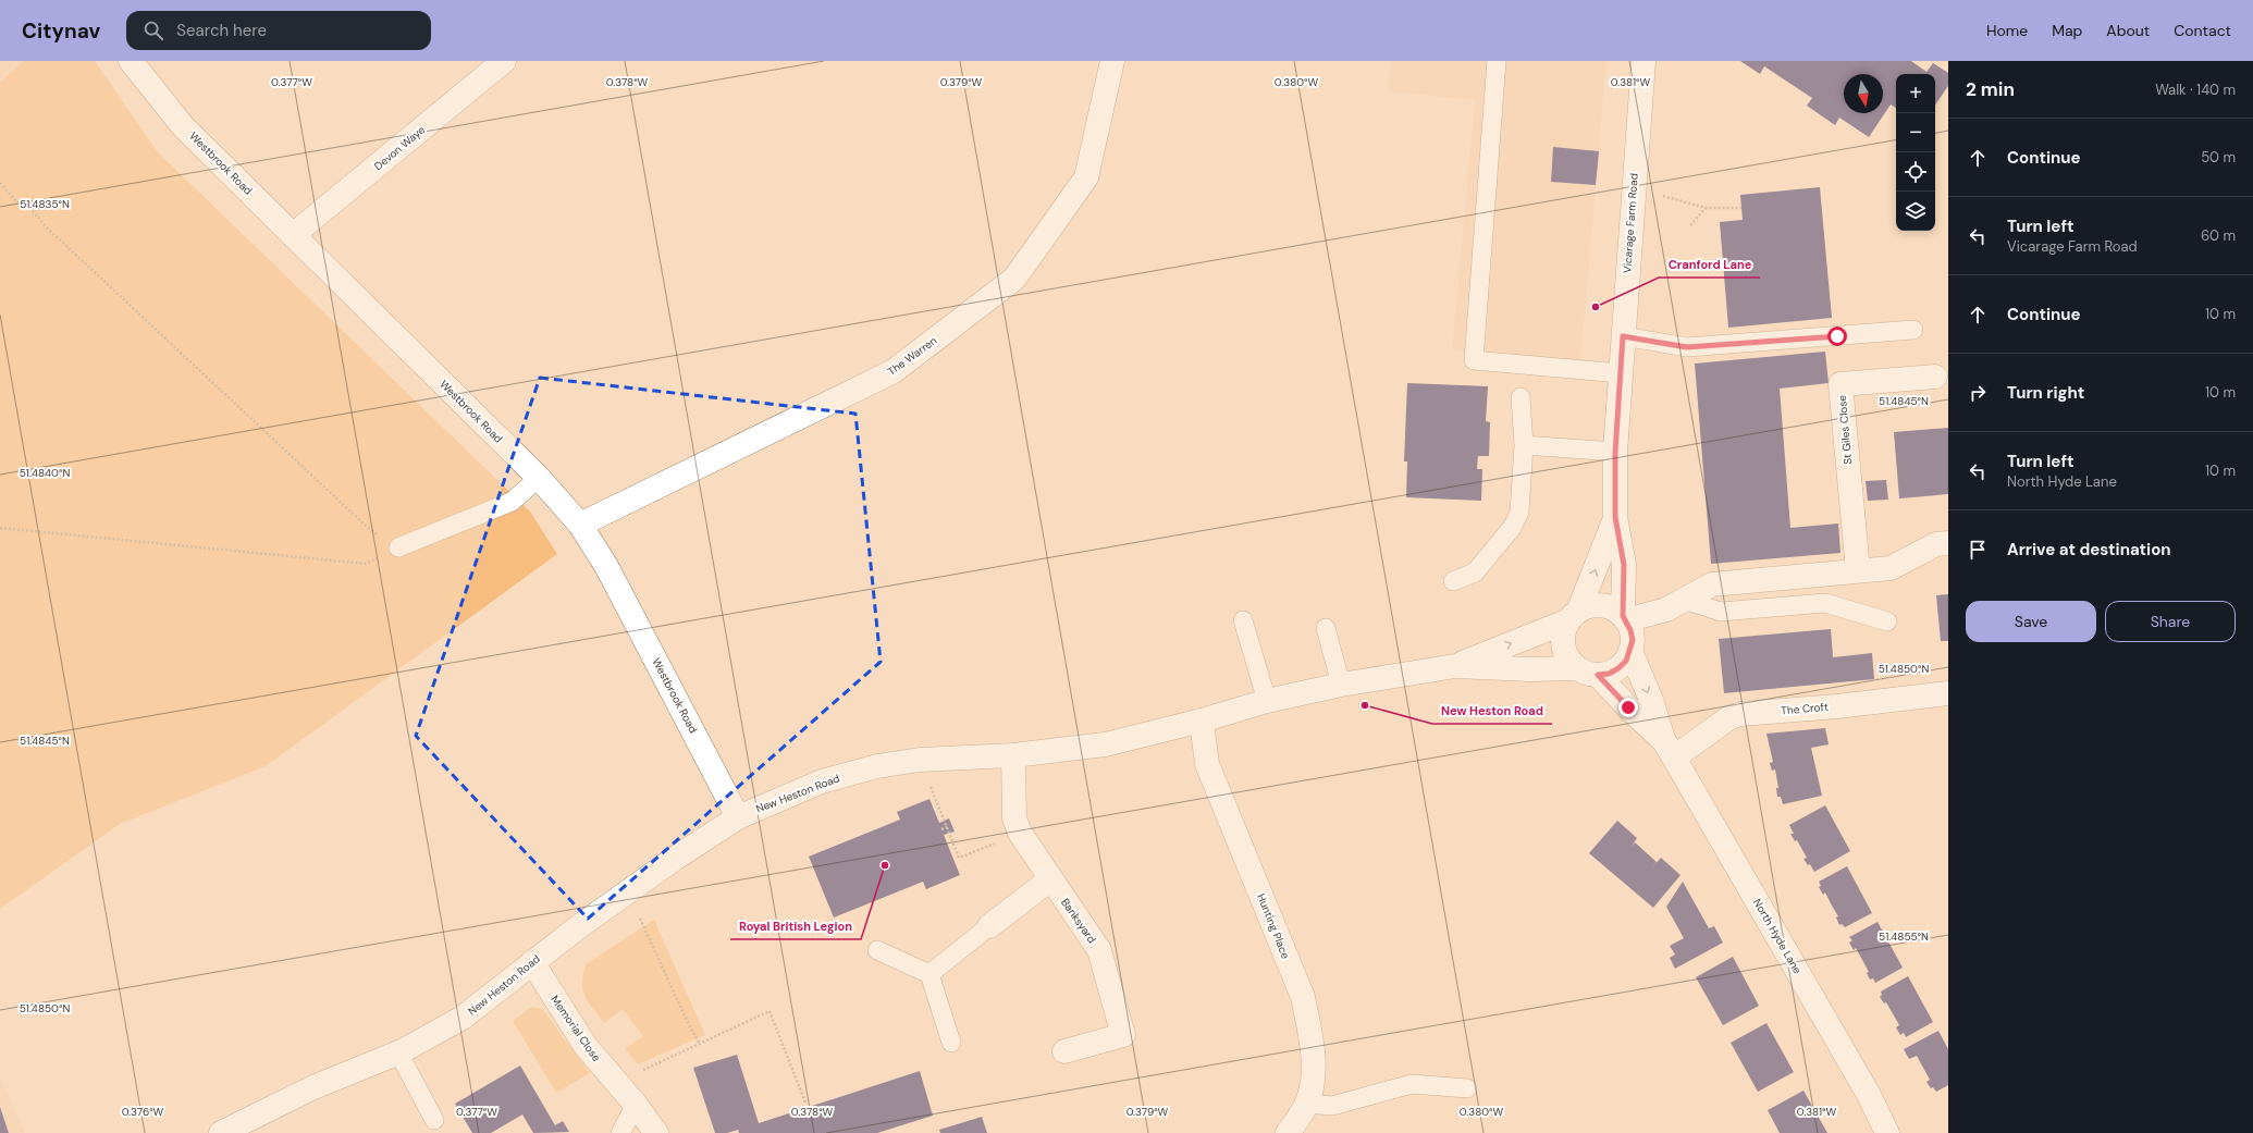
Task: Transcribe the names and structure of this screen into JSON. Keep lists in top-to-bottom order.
{
  "streets": {
    "street": [
      "Devon Waye",
      "Westbrook Road",
      "Vicarage Farm Road",
      "The Warren",
      "St Giles Close",
      "The Croft",
      "New Heston Road",
      "Banksyard",
      "Hunting Place",
      "North Hyde Lane",
      "Memorial Close"
    ]
  },
  "crossings": [
    ["Devon Waye", "Westbrook Road"],
    ["Westbrook Road", "The Warren"],
    ["Westbrook Road", "New Heston Road"],
    ["Vicarage Farm Road", "New Heston Road"],
    ["Vicarage Farm Road", "North Hyde Lane"],
    ["The Croft", "North Hyde Lane"],
    ["New Heston Road", "Banksyard"],
    ["New Heston Road", "Hunting Place"],
    ["New Heston Road", "North Hyde Lane"],
    ["New Heston Road", "Memorial Close"]
  ],
  "places": ["Cranford Lane", "New Heston Road", "Royal British Legion"],
  "north": "bottom",
  "page": {
    "header": "Citynav",
    "search": "Search here",
    "nav": [
      "Home",
      "Map",
      "About",
      "Contact"
    ],
    "heading": ["2 min", "Walk · 140 m"],
    "map_buttons": ["+", "−"],
    "list": [
      ["Continue", "50 m"],
      ["Turn left", "Vicarage Farm Road", "60 m"],
      ["Continue", "10 m"],
      ["Turn right", "10 m"],
      ["Turn left", "North Hyde Lane", "10 m"],
      "Arrive at destination"
    ],
    "buttons": ["Save", "Share"]
  },
  "coordinates": [
    "0.377°W",
    "0.378°W",
    "0.379°W",
    "0.380°W",
    "0.381°W",
    "51.4835°N",
    "51.4845°N",
    "51.4840°N",
    "51.4850°N",
    "51.4855°N",
    "0.376°W"
  ]
}
